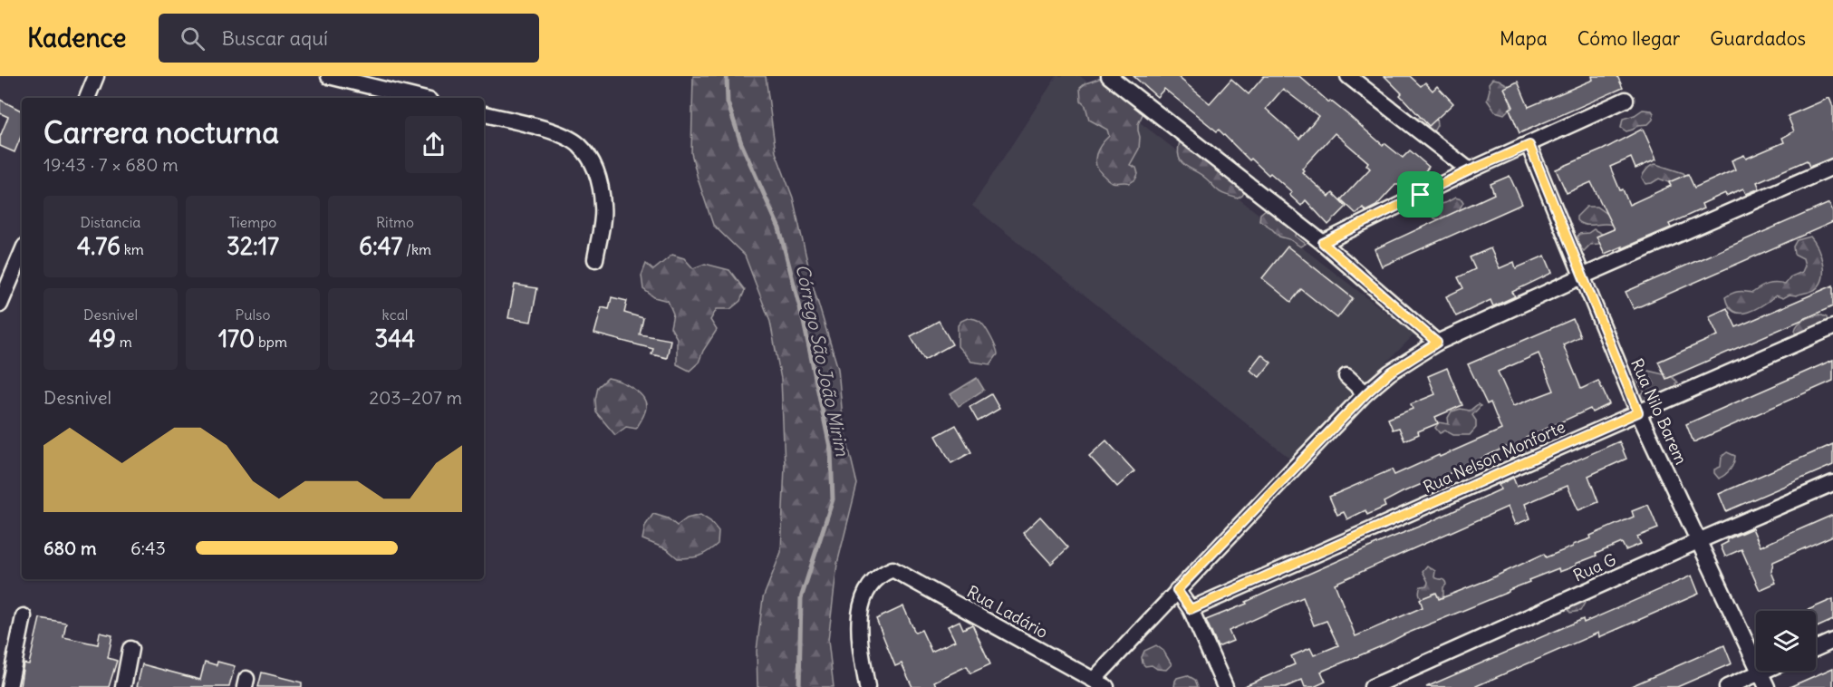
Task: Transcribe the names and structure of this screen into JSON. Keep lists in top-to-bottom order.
{
  "streets": {
    "street": [
      "Rua Nilo Barem",
      "Rua Nelson Monforte",
      "Rua G",
      "Rua Ladário"
    ]
  },
  "crossings": [
    ["Rua Nilo Barem", "Rua Nelson Monforte"],
    ["Rua Nilo Barem", "Rua G"]
  ],
  "water": ["Córrego São João Mirim"],
  "page": {
    "header": "Kadence",
    "search": "Buscar aquí",
    "nav": ["Mapa", "Cómo llegar", "Guardados"],
    "heading": ["Carrera nocturna", "19:43 · 7 × 680 m"],
    "stats": [
      ["Distancia", "4.76 km"],
      ["Tiempo", "32:17"],
      ["Ritmo", "6:47 /km"],
      ["Desnivel", "49 m"],
      ["Pulso", "170 bpm"],
      ["kcal", "344"]
    ],
    "chart": ["Desnivel", "203–207 m"],
    "list": [
      {
        "name": "680 m",
        "note": "6:43"
      }
    ]
  }
}
